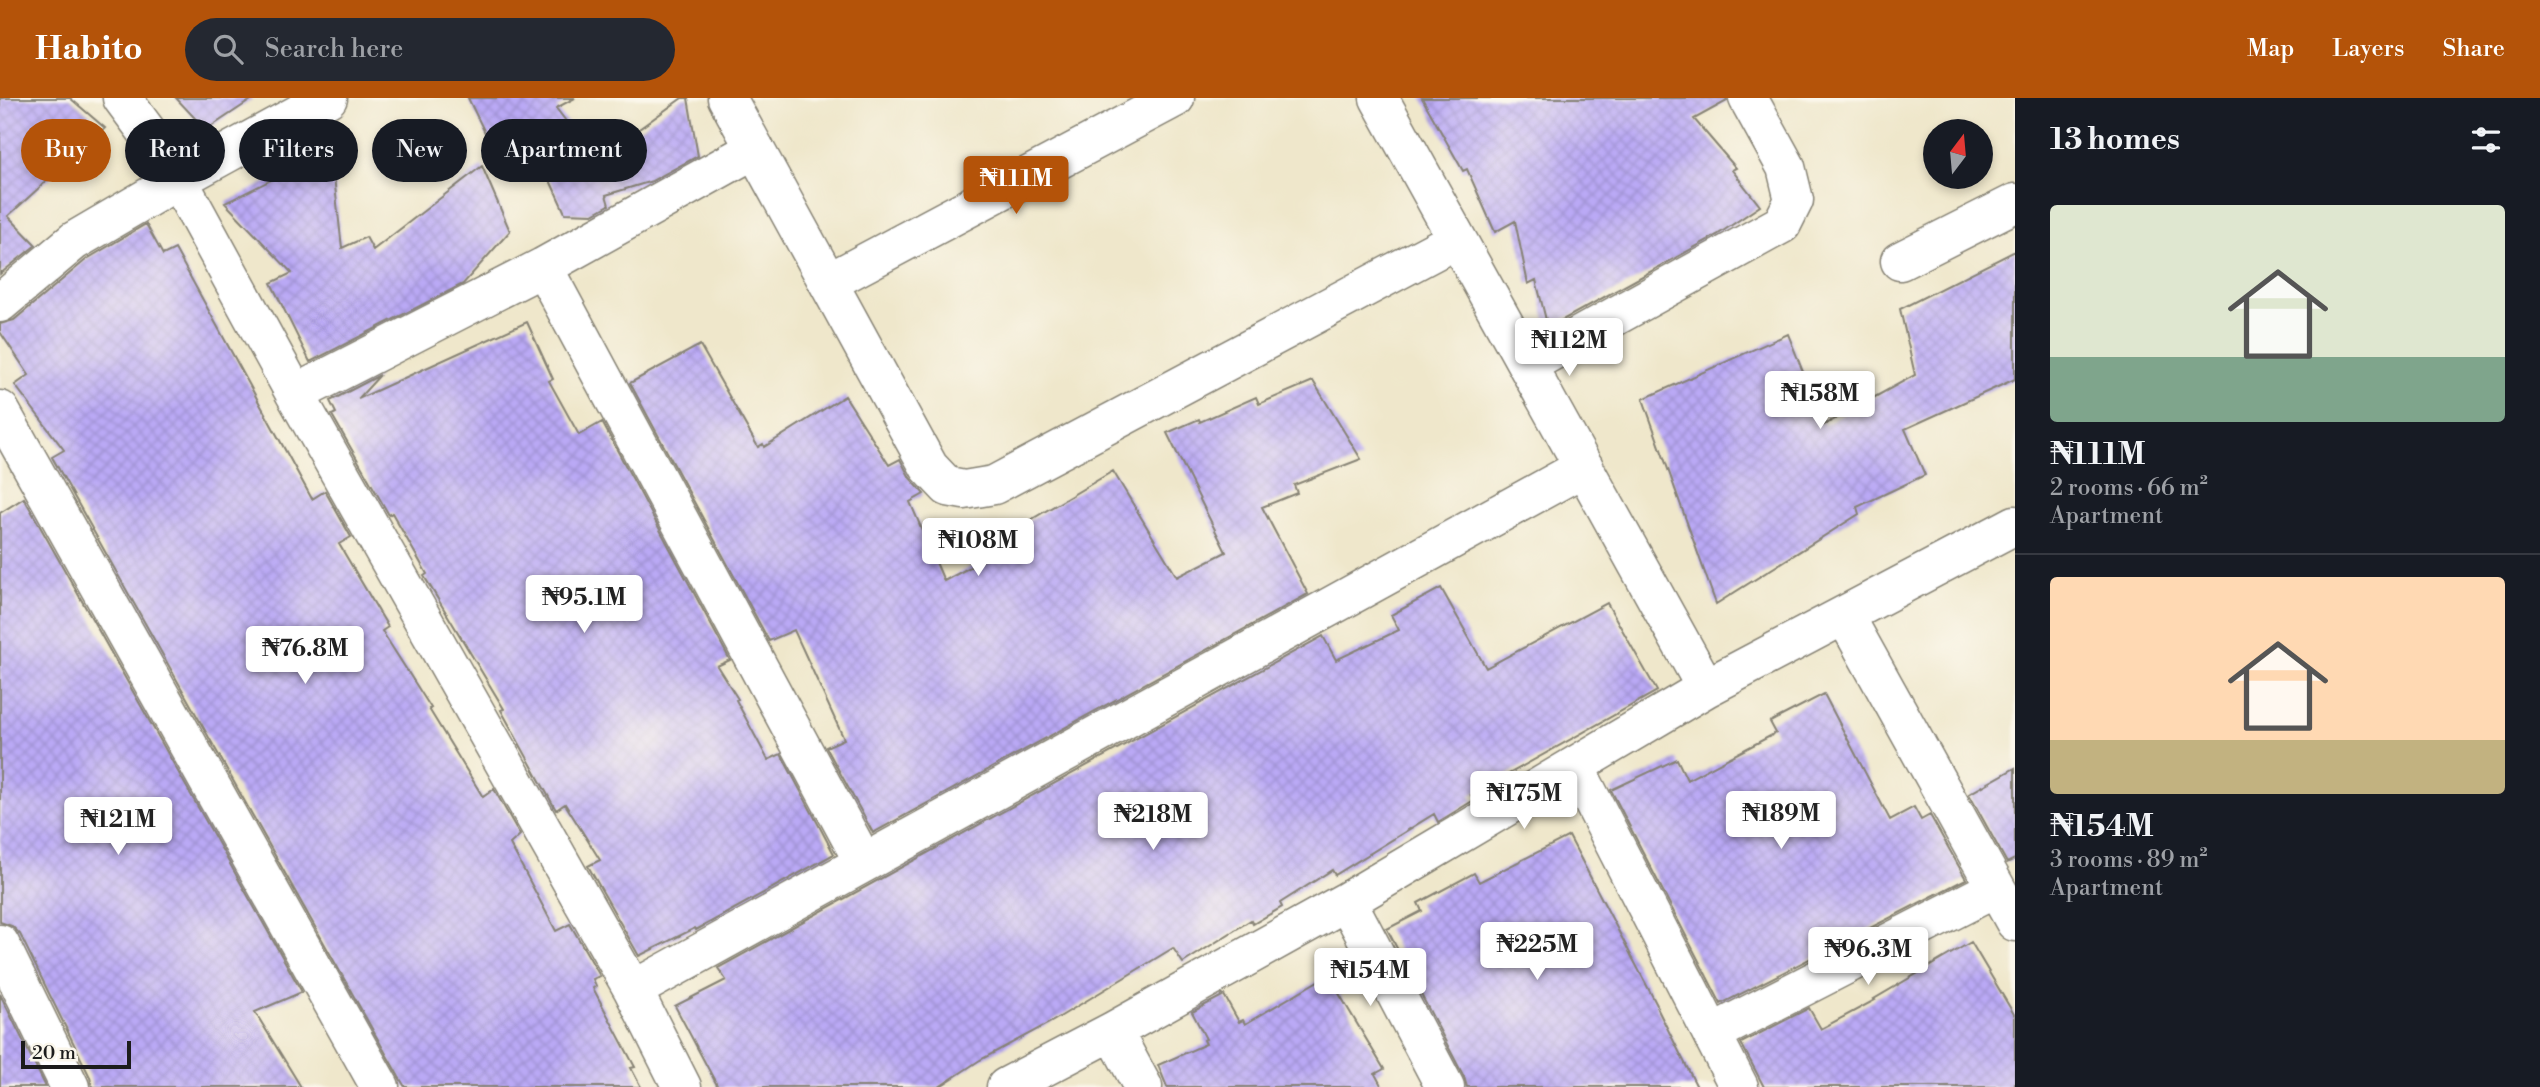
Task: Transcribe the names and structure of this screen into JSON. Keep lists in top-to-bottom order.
{
  "scale_bar": "20 m",
  "north": "top",
  "page": {
    "header": "Habito",
    "search": "Search here",
    "nav": ["Map", "Layers", "Share"],
    "heading": "13 homes",
    "chip": [
      "Buy",
      "Rent",
      "Filters",
      "New",
      "Apartment"
    ],
    "price": [
      "₦111M",
      "₦112M",
      "₦158M",
      "₦108M",
      "₦95.1M",
      "₦76.8M",
      "₦175M",
      "₦189M",
      "₦218M",
      "₦121M",
      "₦225M",
      "₦96.3M",
      "₦154M"
    ],
    "list": [
      {
        "name": "₦111M",
        "note": "2 rooms · 66 m² · Apartment"
      },
      {
        "name": "₦154M",
        "note": "3 rooms · 89 m² · Apartment"
      }
    ],
    "scale": "20 m"
  }
}
